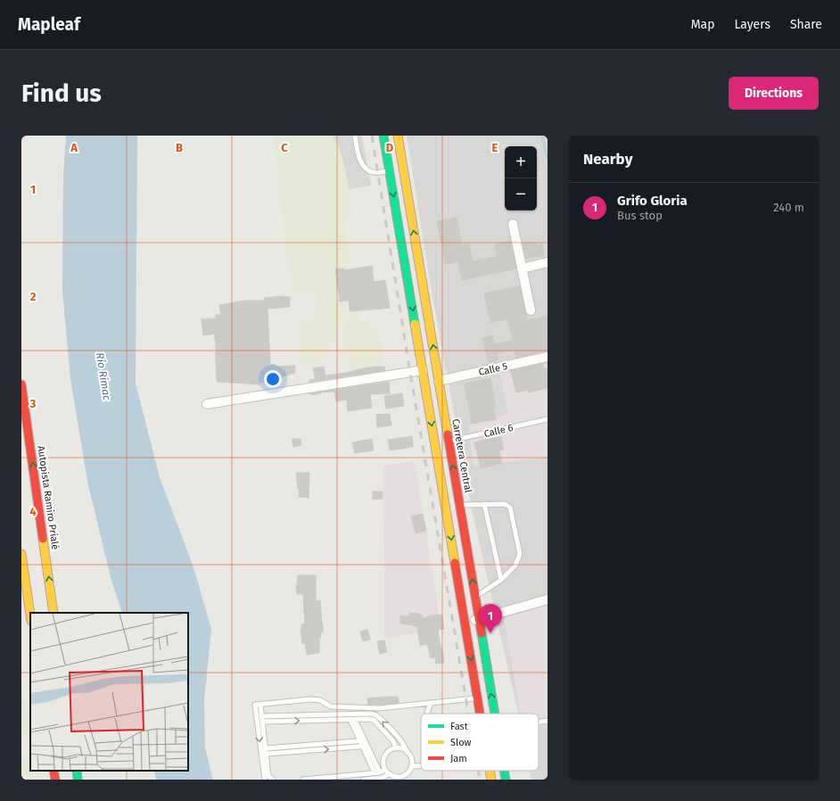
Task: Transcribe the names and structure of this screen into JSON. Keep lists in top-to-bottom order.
{
  "streets": {
    "highway": ["Carretera Central", "Autopista Ramiro Prialé"],
    "street": ["Calle 5"],
    "lane": ["Calle 6"]
  },
  "crossings": [
    ["Calle 5", "Carretera Central"],
    ["Calle 6", "Carretera Central"]
  ],
  "one_way": ["Autopista Ramiro Prialé"],
  "water": ["Río Rímac"],
  "legend": ["Fast", "Slow", "Jam"],
  "page": {
    "header": "Mapleaf",
    "nav": ["Map", "Layers", "Share"],
    "buttons": "Directions",
    "title": "Find us",
    "heading": "Nearby",
    "map_buttons": ["+", "−"],
    "list": [
      {
        "mark": "1",
        "name": "Grifo Gloria",
        "note": "Bus stop",
        "value": "240 m"
      }
    ],
    "pins": "1"
  },
  "grid": {
    "columns": [
      "A",
      "B",
      "C",
      "D",
      "E"
    ],
    "rows": [
      "1",
      "2",
      "3",
      "4"
    ]
  }
}
